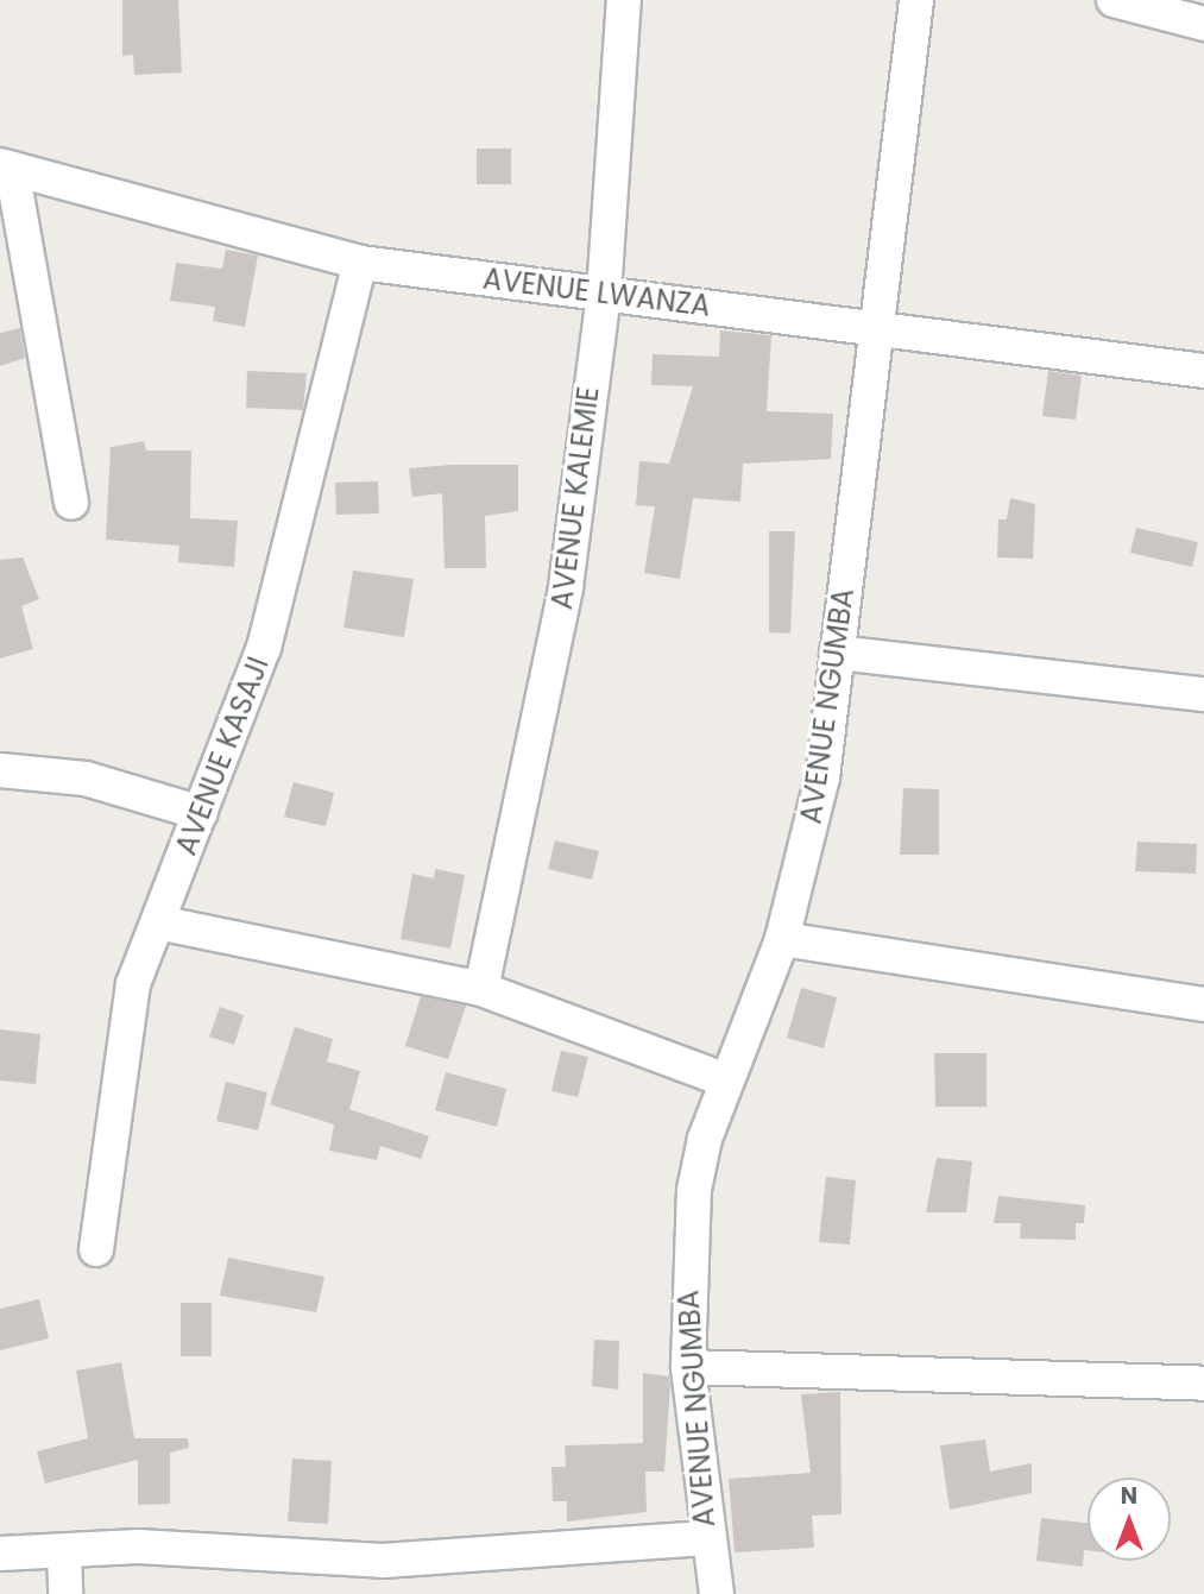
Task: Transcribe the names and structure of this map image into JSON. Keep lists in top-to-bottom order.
{
  "streets": {
    "street": [
      "AVENUE LWANZA",
      "AVENUE KALEMIE",
      "AVENUE NGUMBA",
      "AVENUE KASAJI"
    ]
  },
  "crossings": [
    ["AVENUE LWANZA", "AVENUE KALEMIE"],
    ["AVENUE LWANZA", "AVENUE NGUMBA"],
    ["AVENUE LWANZA", "AVENUE KASAJI"]
  ],
  "north": "top"
}
